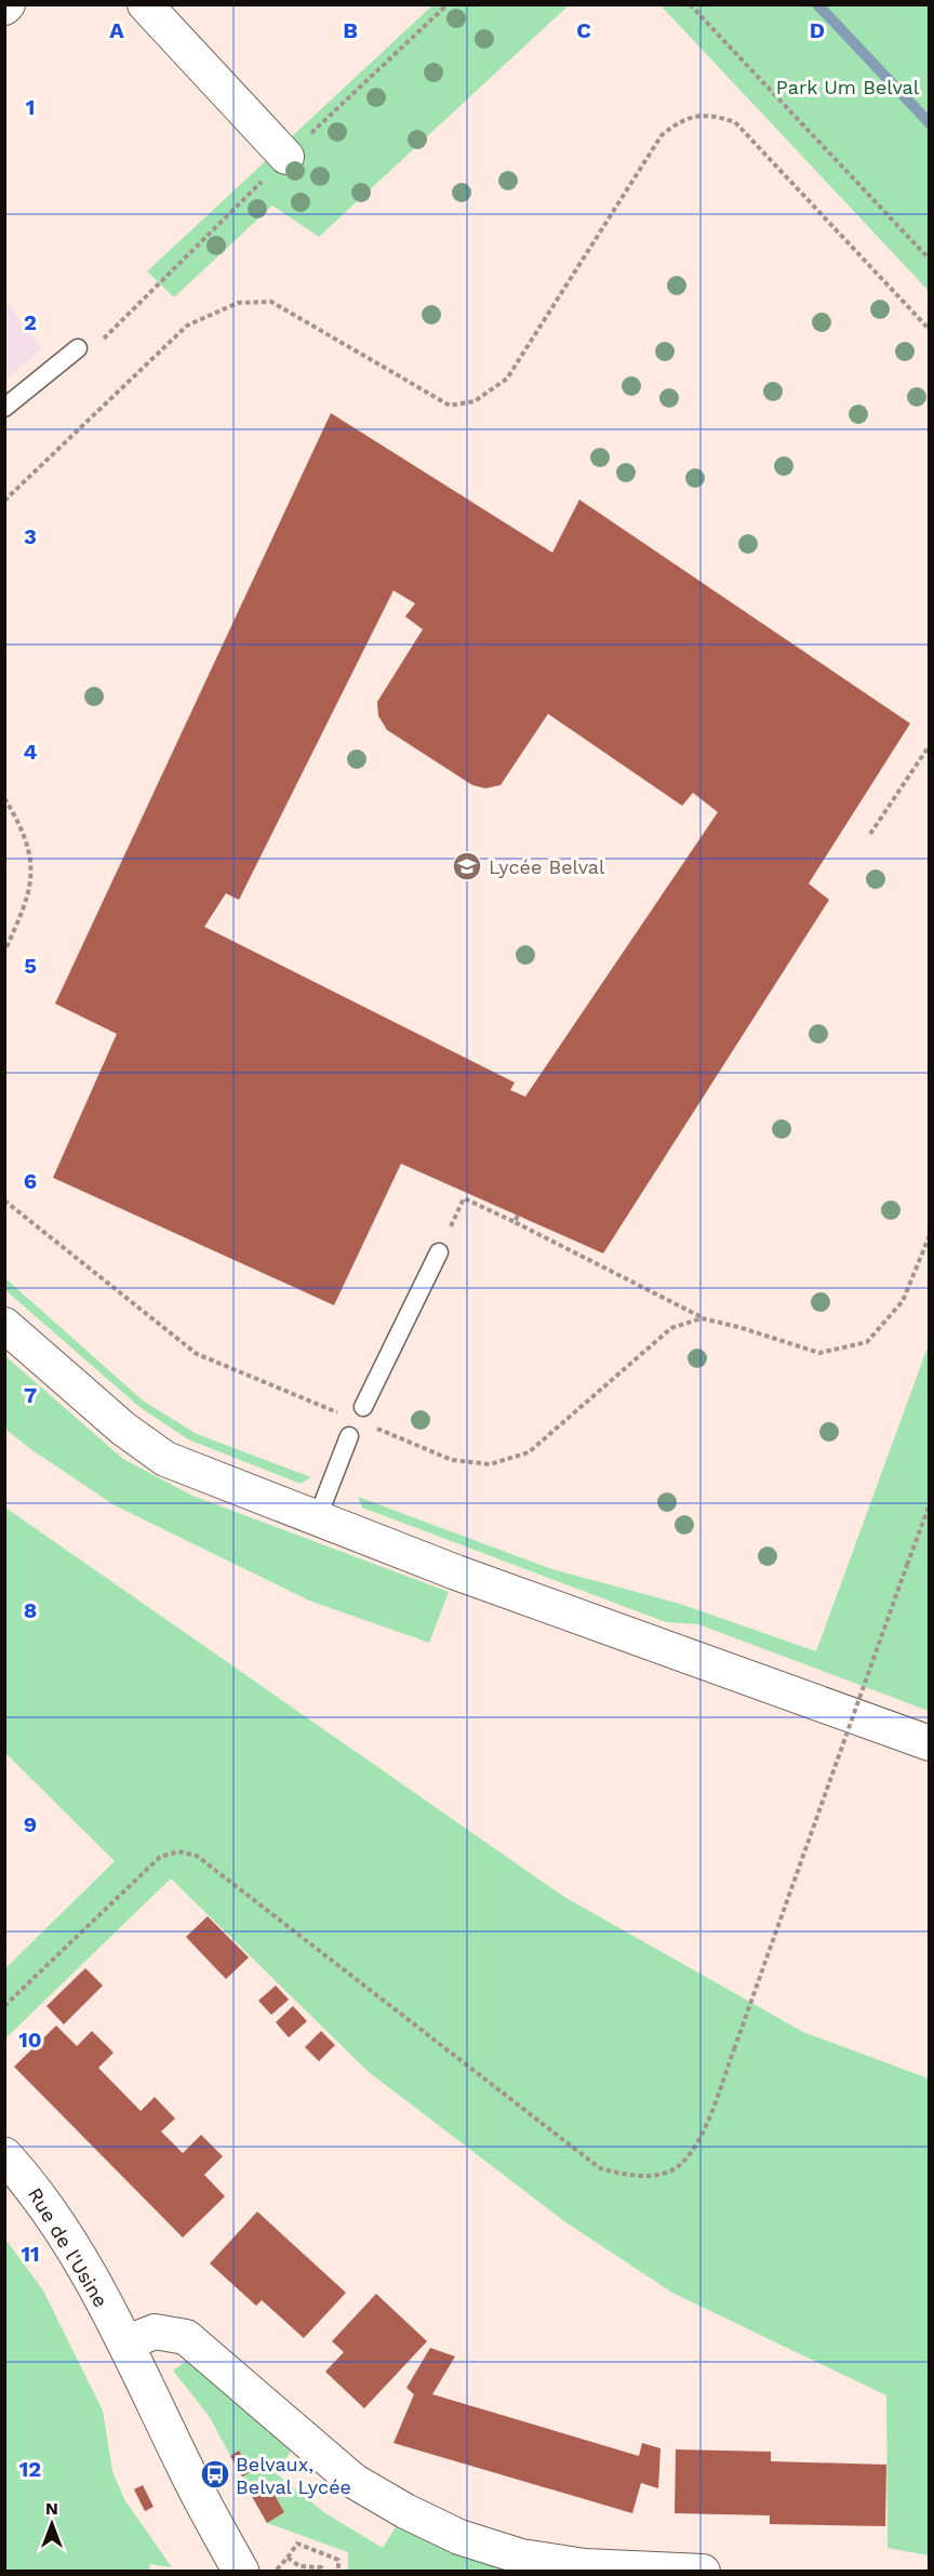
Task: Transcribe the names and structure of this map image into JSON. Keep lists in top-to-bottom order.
{
  "streets": {
    "main road": ["Rue de l'Usine"]
  },
  "parks": ["Park Um Belval"],
  "places": {
    "school or university": ["Lycée Belval"],
    "bus stop": ["Belvaux, Belval Lycée"]
  },
  "north": "top",
  "grid": {
    "columns": [
      "A",
      "B",
      "C",
      "D"
    ],
    "rows": [
      "1",
      "2",
      "3",
      "4",
      "5",
      "6",
      "7",
      "8",
      "9",
      "10",
      "11",
      "12"
    ]
  }
}
